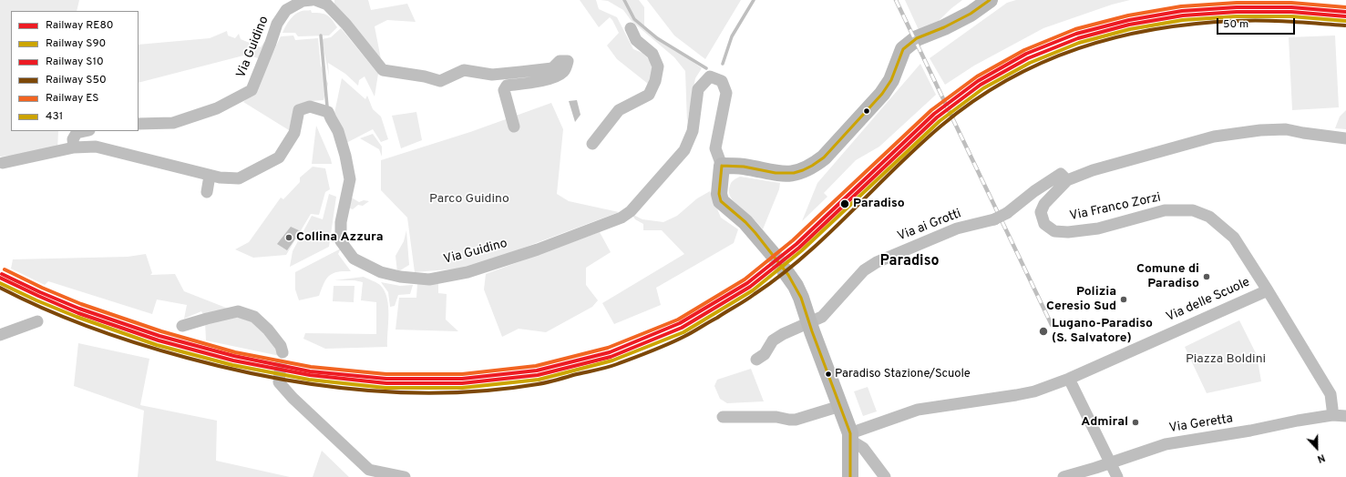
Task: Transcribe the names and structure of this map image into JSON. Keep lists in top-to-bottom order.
{
  "streets": {
    "street": [
      "Via Guidino",
      "Via Franco Zorzi",
      "Via ai Grotti",
      "Via delle Scuole",
      "Via Geretta"
    ]
  },
  "crossings": [
    ["Via Franco Zorzi", "Via ai Grotti"],
    ["Via Franco Zorzi", "Via delle Scuole"],
    ["Via Franco Zorzi", "Via Geretta"]
  ],
  "districts": ["Paradiso"],
  "parks": ["Parco Guidino", "Piazza Boldini"],
  "places": [
    "Paradiso",
    "Collina Azzura",
    "Comune di Paradiso",
    "Polizia Ceresio Sud",
    "Lugano-Paradiso (S. Salvatore)",
    "Paradiso Stazione/Scuole",
    "Admiral"
  ],
  "lines": [
    "transit line 431",
    "rail line ES",
    "rail line S10",
    "rail line RE80",
    "rail line S90",
    "rail line S50"
  ],
  "legend": [
    "Railway RE80",
    "Railway S90",
    "Railway S10",
    "Railway S50",
    "Railway ES",
    "431"
  ],
  "scale_bar": "50 m",
  "north": "bottom"
}
